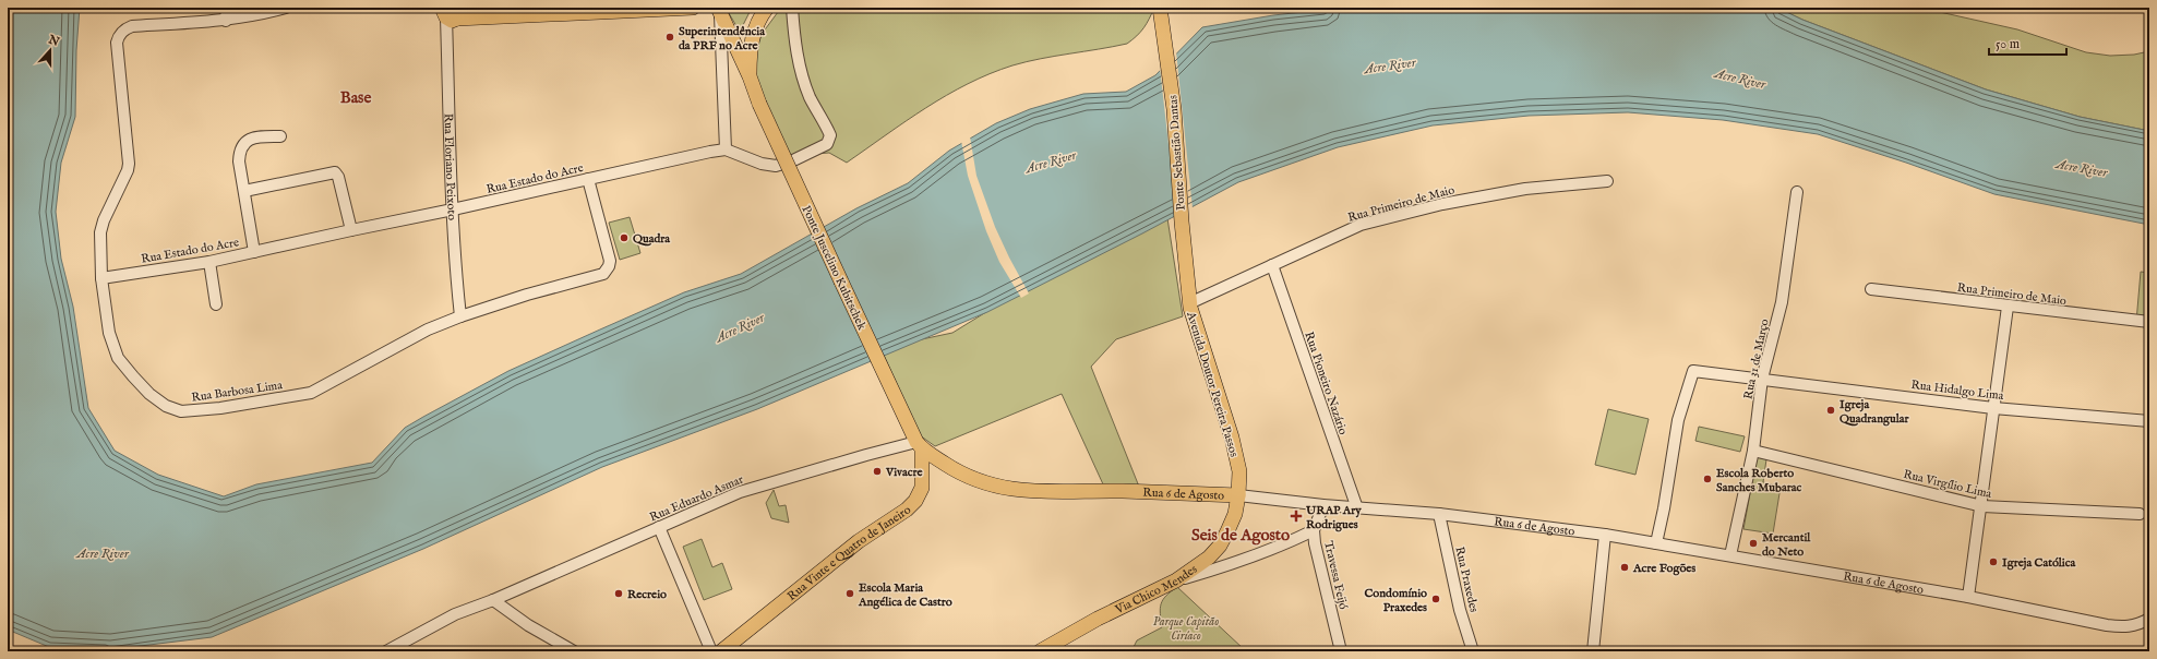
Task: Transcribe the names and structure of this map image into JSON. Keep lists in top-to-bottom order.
{
  "streets": {
    "main road": [
      "Ponte Sebastião Dantas",
      "Ponte Juscelino Kubitschek",
      "Avenida Doutor Pereira Passos",
      "Rua 6 de Agosto",
      "Rua Vinte e Quatro de Janeiro",
      "Via Chico Mendes"
    ],
    "street": [
      "Rua Floriano Peixoto",
      "Rua Estado do Acre",
      "Rua Primeiro de Maio",
      "Rua 31 de Março",
      "Rua Pioneiro Nazário",
      "Rua Hidalgo Lima",
      "Rua Barbosa Lima",
      "Rua Virgílio Lima",
      "Rua Eduardo Asmar",
      "Travessa Feijó",
      "Rua Praxedes"
    ]
  },
  "crossings": [
    ["Ponte Sebastião Dantas", "Rua Primeiro de Maio"],
    ["Ponte Sebastião Dantas", "Avenida Doutor Pereira Passos"],
    ["Rua Floriano Peixoto", "Rua Estado do Acre"],
    ["Rua Floriano Peixoto", "Rua Barbosa Lima"],
    ["Rua Estado do Acre", "Rua Barbosa Lima"],
    ["Rua Primeiro de Maio", "Rua Pioneiro Nazário"],
    ["Rua Primeiro de Maio", "Avenida Doutor Pereira Passos"],
    ["Ponte Juscelino Kubitschek", "Rua 6 de Agosto"],
    ["Ponte Juscelino Kubitschek", "Rua Eduardo Asmar"],
    ["Ponte Juscelino Kubitschek", "Rua Vinte e Quatro de Janeiro"],
    ["Rua 31 de Março", "Rua Hidalgo Lima"],
    ["Rua 31 de Março", "Rua Virgílio Lima"],
    ["Rua 31 de Março", "Rua 6 de Agosto"],
    ["Rua Pioneiro Nazário", "Rua 6 de Agosto"],
    ["Avenida Doutor Pereira Passos", "Rua 6 de Agosto"],
    ["Avenida Doutor Pereira Passos", "Via Chico Mendes"],
    ["Rua Hidalgo Lima", "Rua 6 de Agosto"],
    ["Rua 6 de Agosto", "Rua Eduardo Asmar"],
    ["Rua 6 de Agosto", "Rua Vinte e Quatro de Janeiro"],
    ["Rua 6 de Agosto", "Travessa Feijó"],
    ["Rua 6 de Agosto", "Rua Praxedes"],
    ["Rua 6 de Agosto", "Via Chico Mendes"],
    ["Rua Eduardo Asmar", "Rua Vinte e Quatro de Janeiro"]
  ],
  "districts": ["Base", "Seis de Agosto"],
  "water": ["Acre River"],
  "parks": ["Parque Capitão Ciríaco"],
  "places": {
    "other": [
      "Superintendência da PRF no Acre",
      "Quadra",
      "Igreja Quadrangular",
      "Vivacre",
      "Escola Roberto Sanches Mubarac",
      "Mercantil do Neto",
      "Igreja Católica",
      "Acre Fogões",
      "Recreio",
      "Escola Maria Angélica de Castro",
      "Condomínio Praxedes"
    ],
    "health": ["URAP Ary Rodrigues"]
  },
  "scale_bar": "50 m",
  "north": "top"
}
